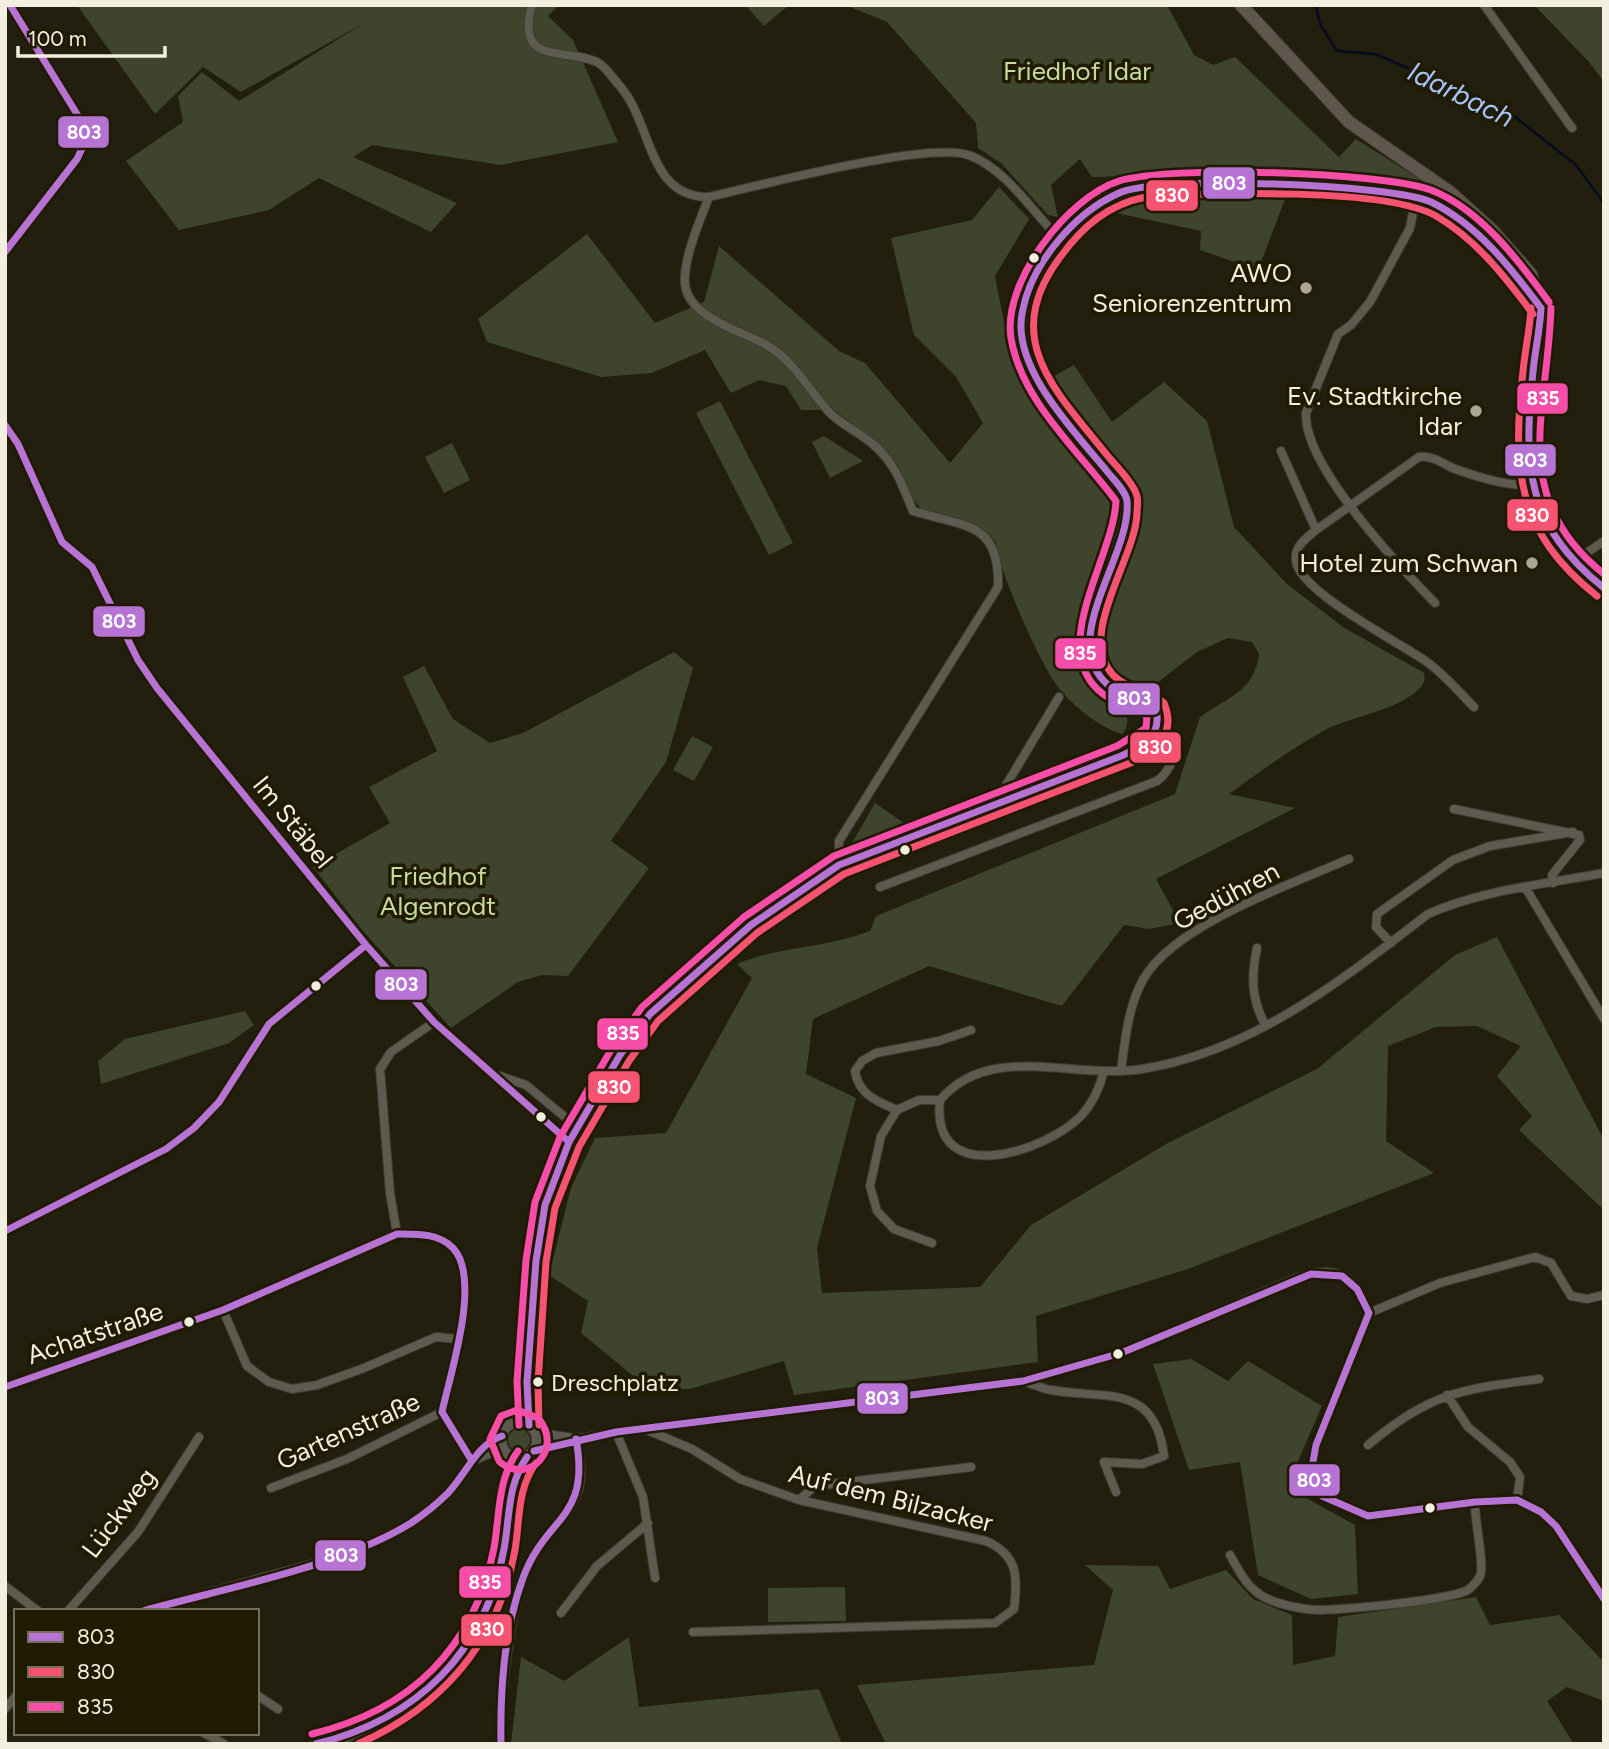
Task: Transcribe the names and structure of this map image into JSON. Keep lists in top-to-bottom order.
{
  "streets": {
    "street": [
      "Im Stäbel",
      "Gedühren",
      "Achatstraße",
      "Gartenstraße",
      "Auf dem Bilzacker",
      "Lückweg"
    ]
  },
  "crossings": [
    ["Achatstraße", "Gartenstraße"]
  ],
  "water": ["Idarbach"],
  "parks": ["Friedhof Idar", "Friedhof Algenrodt"],
  "places": [
    "AWO Seniorenzentrum",
    "Ev. Stadtkirche Idar",
    "Hotel zum Schwan",
    "Dreschplatz"
  ],
  "lines": ["transit line 803", "transit line 835", "transit line 830"],
  "legend": ["803", "830", "835"],
  "scale_bar": "100 m"
}
